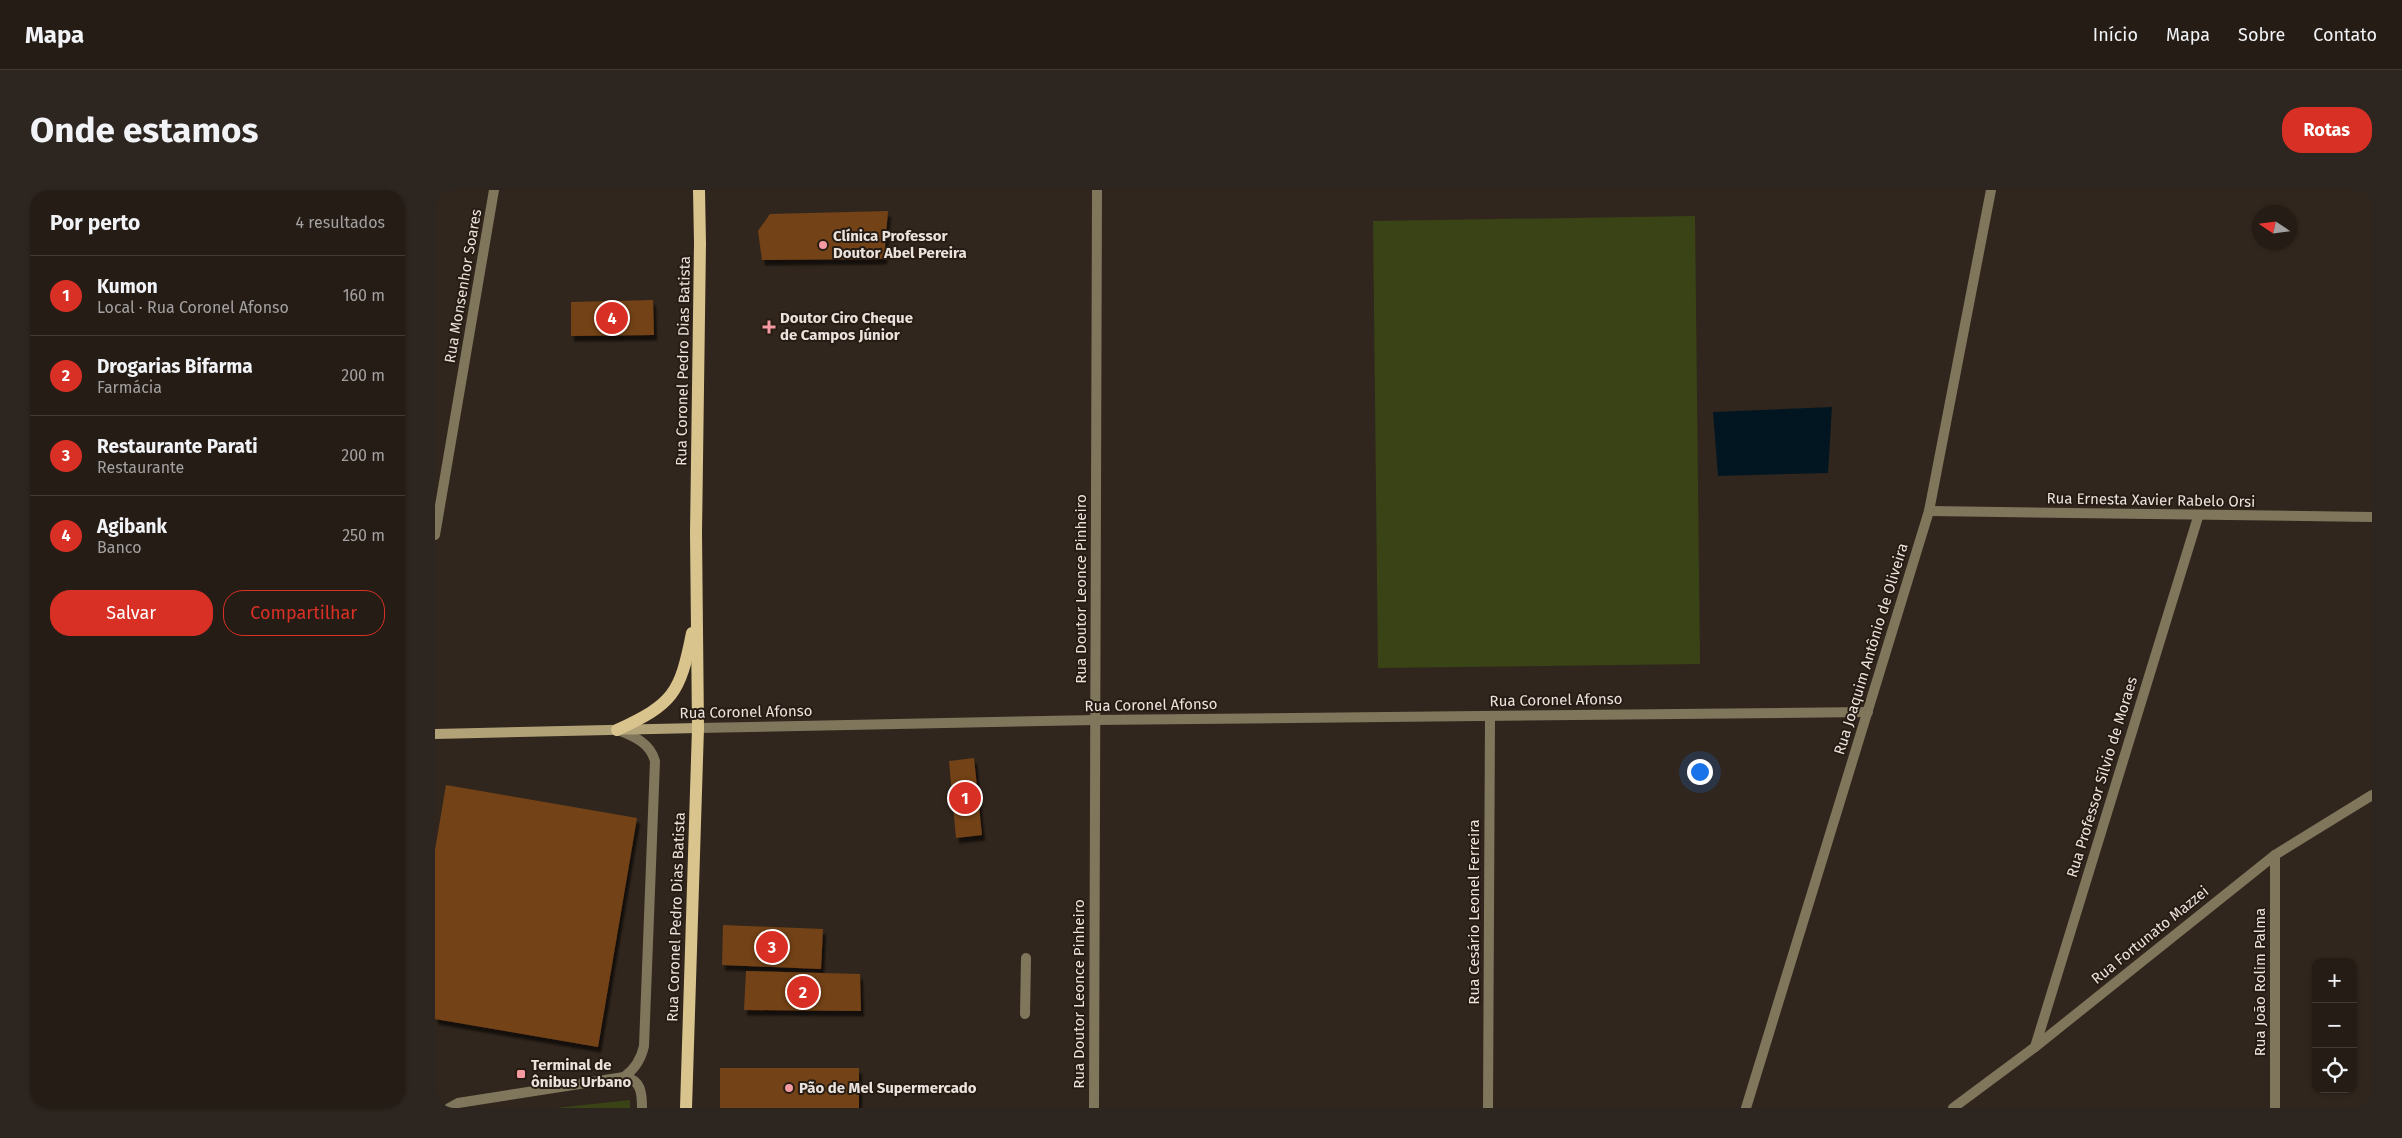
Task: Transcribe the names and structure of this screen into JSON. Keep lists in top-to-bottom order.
{
  "streets": {
    "main road": ["Rua Coronel Pedro Dias Batista", "Rua Coronel Afonso"],
    "street": [
      "Rua Monsenhor Soares",
      "Rua Ernesta Xavier Rabelo Orsi",
      "Rua Doutor Leonce Pinheiro",
      "Rua Joaquim Antônio de Oliveira",
      "Rua Professor Sílvio de Moraes",
      "Rua Cesário Leonel Ferreira",
      "Rua Fortunato Mazzei",
      "Rua João Rolim Palma"
    ]
  },
  "crossings": [
    ["Rua Coronel Pedro Dias Batista", "Rua Coronel Afonso"],
    ["Rua Ernesta Xavier Rabelo Orsi", "Rua Joaquim Antônio de Oliveira"],
    ["Rua Ernesta Xavier Rabelo Orsi", "Rua Professor Sílvio de Moraes"],
    ["Rua Doutor Leonce Pinheiro", "Rua Coronel Afonso"],
    ["Rua Joaquim Antônio de Oliveira", "Rua Coronel Afonso"],
    ["Rua Coronel Afonso", "Rua Cesário Leonel Ferreira"],
    ["Rua Professor Sílvio de Moraes", "Rua Fortunato Mazzei"],
    ["Rua Fortunato Mazzei", "Rua João Rolim Palma"]
  ],
  "places": {
    "other": ["Clínica Professor Doutor Abel Pereira", "Pão de Mel Supermercado"],
    "health": ["Doutor Ciro Cheque de Campos Júnior"],
    "transit": ["Terminal de ônibus Urbano"]
  },
  "north": "left",
  "page": {
    "header": "Mapa",
    "nav": [
      "Início",
      "Mapa",
      "Sobre",
      "Contato"
    ],
    "buttons": [
      "Rotas",
      ["Salvar", "Compartilhar"]
    ],
    "title": "Onde estamos",
    "heading": ["Por perto", "4 resultados"],
    "list": [
      {
        "mark": "1",
        "name": "Kumon",
        "note": "Local · Rua Coronel Afonso",
        "value": "160 m"
      },
      {
        "mark": "2",
        "name": "Drogarias Bifarma",
        "note": "Farmácia",
        "value": "200 m"
      },
      {
        "mark": "3",
        "name": "Restaurante Parati",
        "note": "Restaurante",
        "value": "200 m"
      },
      {
        "mark": "4",
        "name": "Agibank",
        "note": "Banco",
        "value": "250 m"
      }
    ],
    "pins": [
      "4",
      "1",
      "3",
      "2"
    ],
    "map_buttons": ["+", "−"]
  }
}
